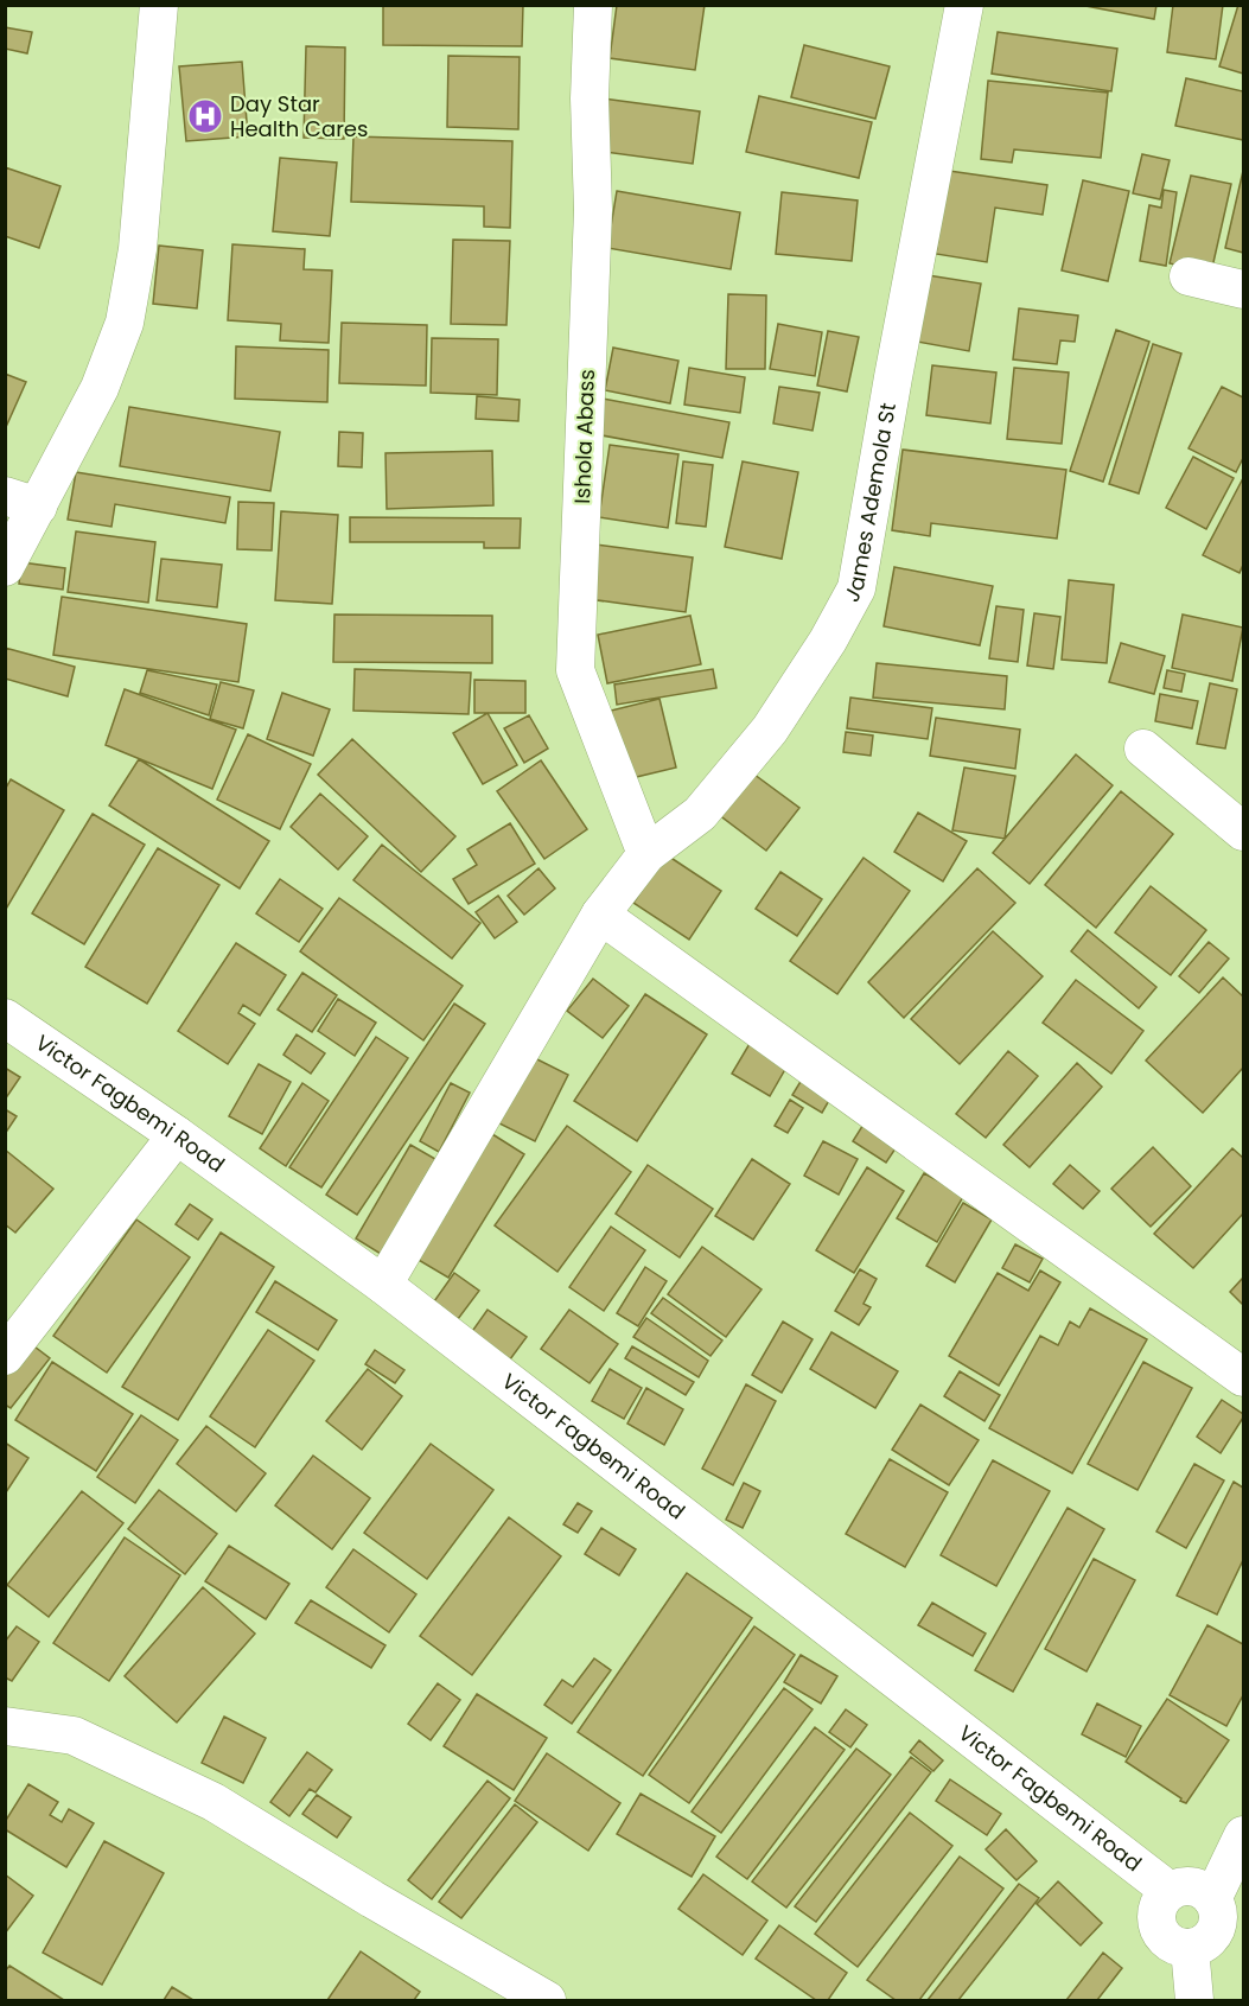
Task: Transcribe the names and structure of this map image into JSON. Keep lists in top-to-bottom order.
{
  "streets": {
    "street": ["Ishola Abass", "James Ademola St", "Victor Fagbemi Road"]
  },
  "crossings": [
    ["Ishola Abass", "James Ademola St"],
    ["James Ademola St", "Victor Fagbemi Road"]
  ],
  "places": {
    "hospital": ["Day Star Health Cares"]
  }
}
